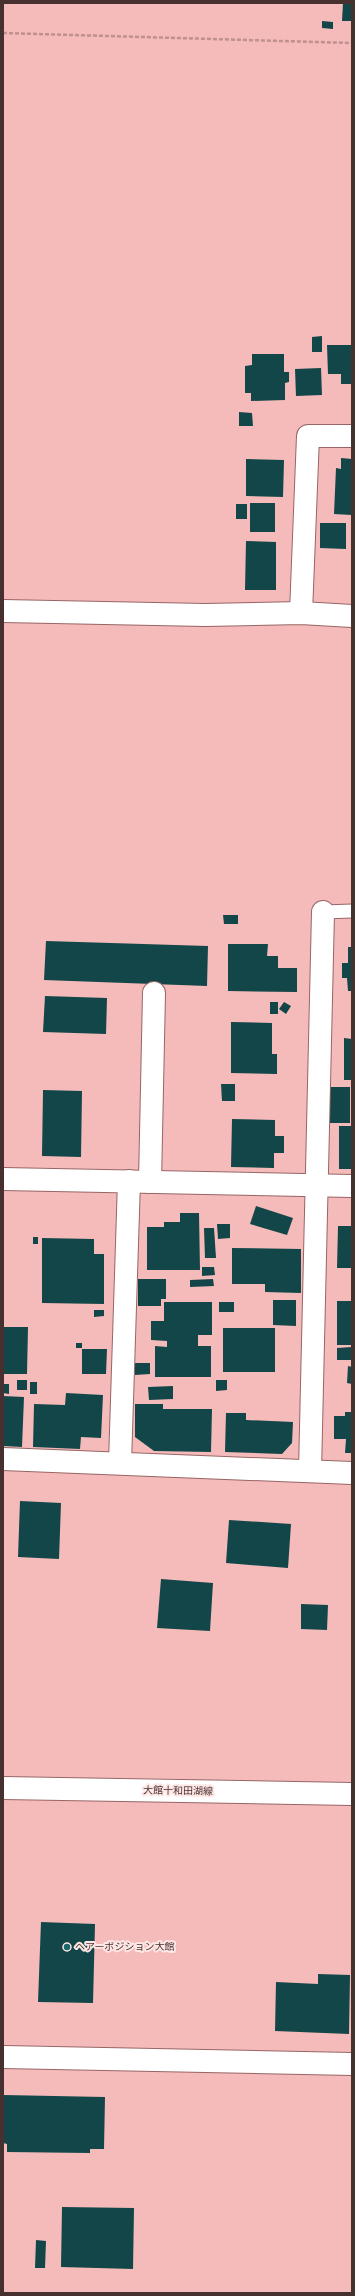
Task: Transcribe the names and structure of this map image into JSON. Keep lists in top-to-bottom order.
{
  "streets": {
    "street": ["大館十和田湖線"]
  },
  "places": ["ヘアーポジション大館"]
}
